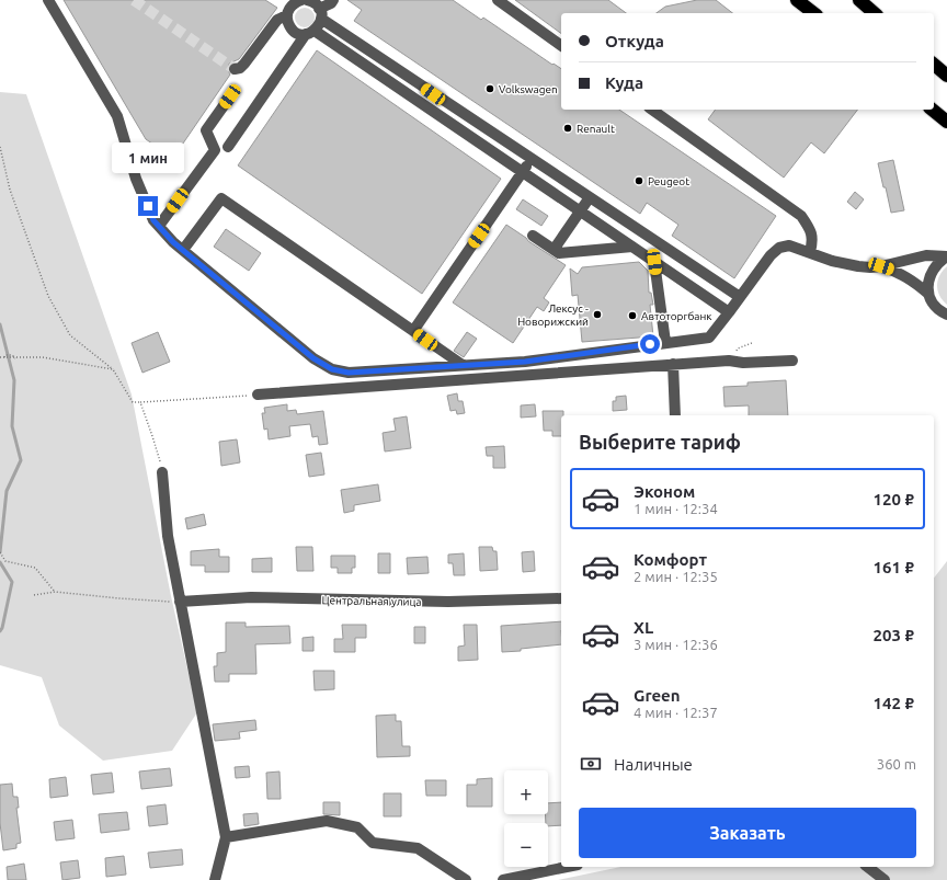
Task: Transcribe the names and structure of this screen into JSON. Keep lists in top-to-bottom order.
{
  "streets": {
    "street": ["Центральная улица"]
  },
  "places": [
    "Volkswagen",
    "Renault",
    "Peugeot",
    "Лексус - Новорижский",
    "Автоторгбанк"
  ],
  "page": {
    "banner": ["Откуда", "Куда"],
    "bubble": "1 мин",
    "heading": "Выберите тариф",
    "list": [
      {
        "name": "Эконом",
        "note": "1 мин · 12:34",
        "value": "120 ₽"
      },
      {
        "name": "Комфорт",
        "note": "2 мин · 12:35",
        "value": "161 ₽"
      },
      {
        "name": "XL",
        "note": "3 мин · 12:36",
        "value": "203 ₽"
      },
      {
        "name": "Green",
        "note": "4 мин · 12:37",
        "value": "142 ₽"
      }
    ],
    "pay": ["Наличные", "360 m"],
    "map_buttons": ["+", "−"],
    "buttons": "Заказать"
  }
}
